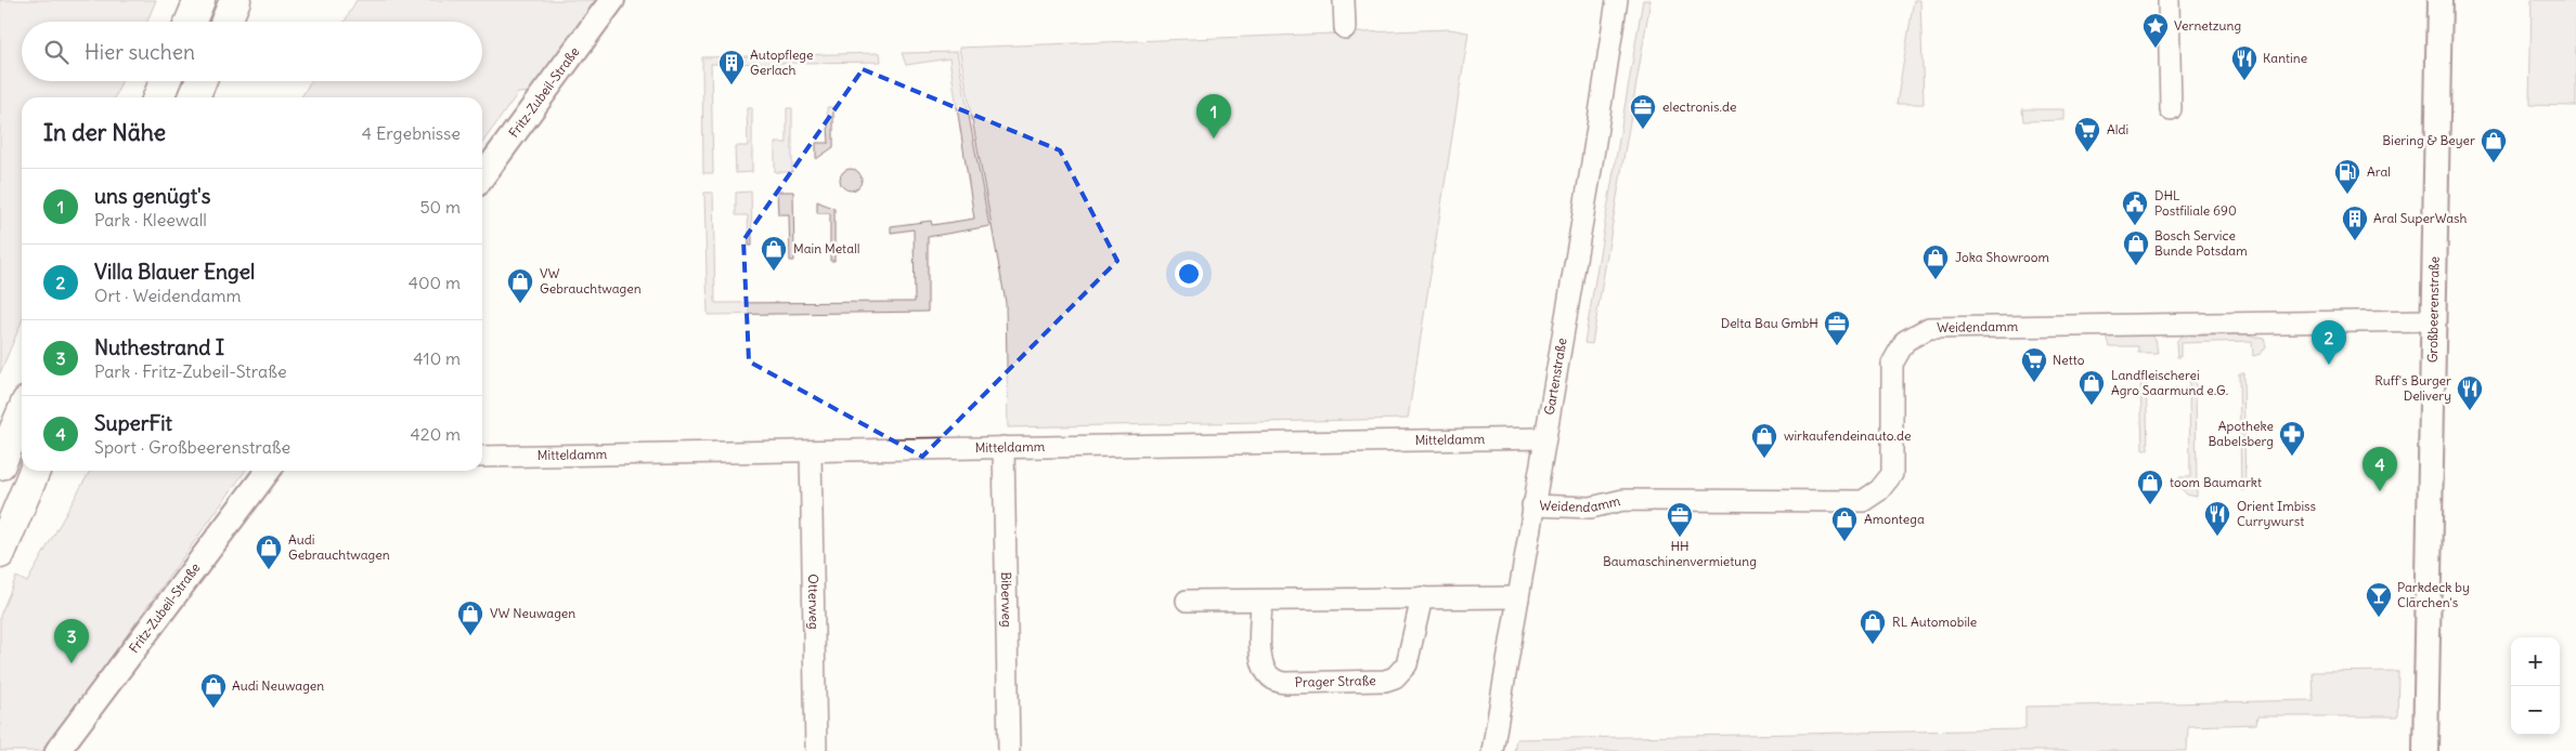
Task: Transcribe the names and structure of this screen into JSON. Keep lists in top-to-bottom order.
{
  "streets": {
    "street": [
      "Fritz-Zubeil-Straße",
      "Großbeerenstraße",
      "Weidendamm",
      "Gartenstraße",
      "Mitteldamm",
      "Biberweg",
      "Otterweg",
      "Prager Straße"
    ]
  },
  "crossings": [
    ["Großbeerenstraße", "Weidendamm"],
    ["Weidendamm", "Gartenstraße"],
    ["Gartenstraße", "Mitteldamm"],
    ["Mitteldamm", "Biberweg"],
    ["Mitteldamm", "Otterweg"]
  ],
  "places": {
    "place": ["Vernetzung"],
    "restaurant": ["Kantine", "Ruff's Burger Delivery", "Orient Imbiss Currywurst"],
    "building": ["Autopflege Gerlach", "Aral SuperWash"],
    "office": ["electronis.de", "Delta Bau GmbH", "HH Baumaschinenvermietung"],
    "supermarket": ["Aldi", "Netto"],
    "shop": [
      "Biering & Beyer",
      "Bosch Service Bunde Potsdam",
      "Main Metall",
      "Joka Showroom",
      "VW Gebrauchtwagen",
      "Landfleischerei Agro Saarmund e.G.",
      "wirkaufendeinauto.de",
      "toom Baumarkt",
      "Amontega",
      "Audi Gebrauchtwagen",
      "VW Neuwagen",
      "RL Automobile",
      "Audi Neuwagen"
    ],
    "fuel station": ["Aral"],
    "public building": ["DHL Postfiliale 690"],
    "pharmacy": ["Apotheke Babelsberg"],
    "bar": ["Parkdeck by Clärchen's"]
  },
  "page": {
    "search": "Hier suchen",
    "pins": [
      "1",
      "2",
      "4",
      "3"
    ],
    "heading": ["In der Nähe", "4 Ergebnisse"],
    "list": [
      {
        "mark": "1",
        "name": "uns genügt's",
        "note": "Park · Kleewall",
        "value": "50 m"
      },
      {
        "mark": "2",
        "name": "Villa Blauer Engel",
        "note": "Ort · Weidendamm",
        "value": "400 m"
      },
      {
        "mark": "3",
        "name": "Nuthestrand I",
        "note": "Park · Fritz-Zubeil-Straße",
        "value": "410 m"
      },
      {
        "mark": "4",
        "name": "SuperFit",
        "note": "Sport · Großbeerenstraße",
        "value": "420 m"
      }
    ],
    "map_buttons": ["+", "−"]
  }
}
